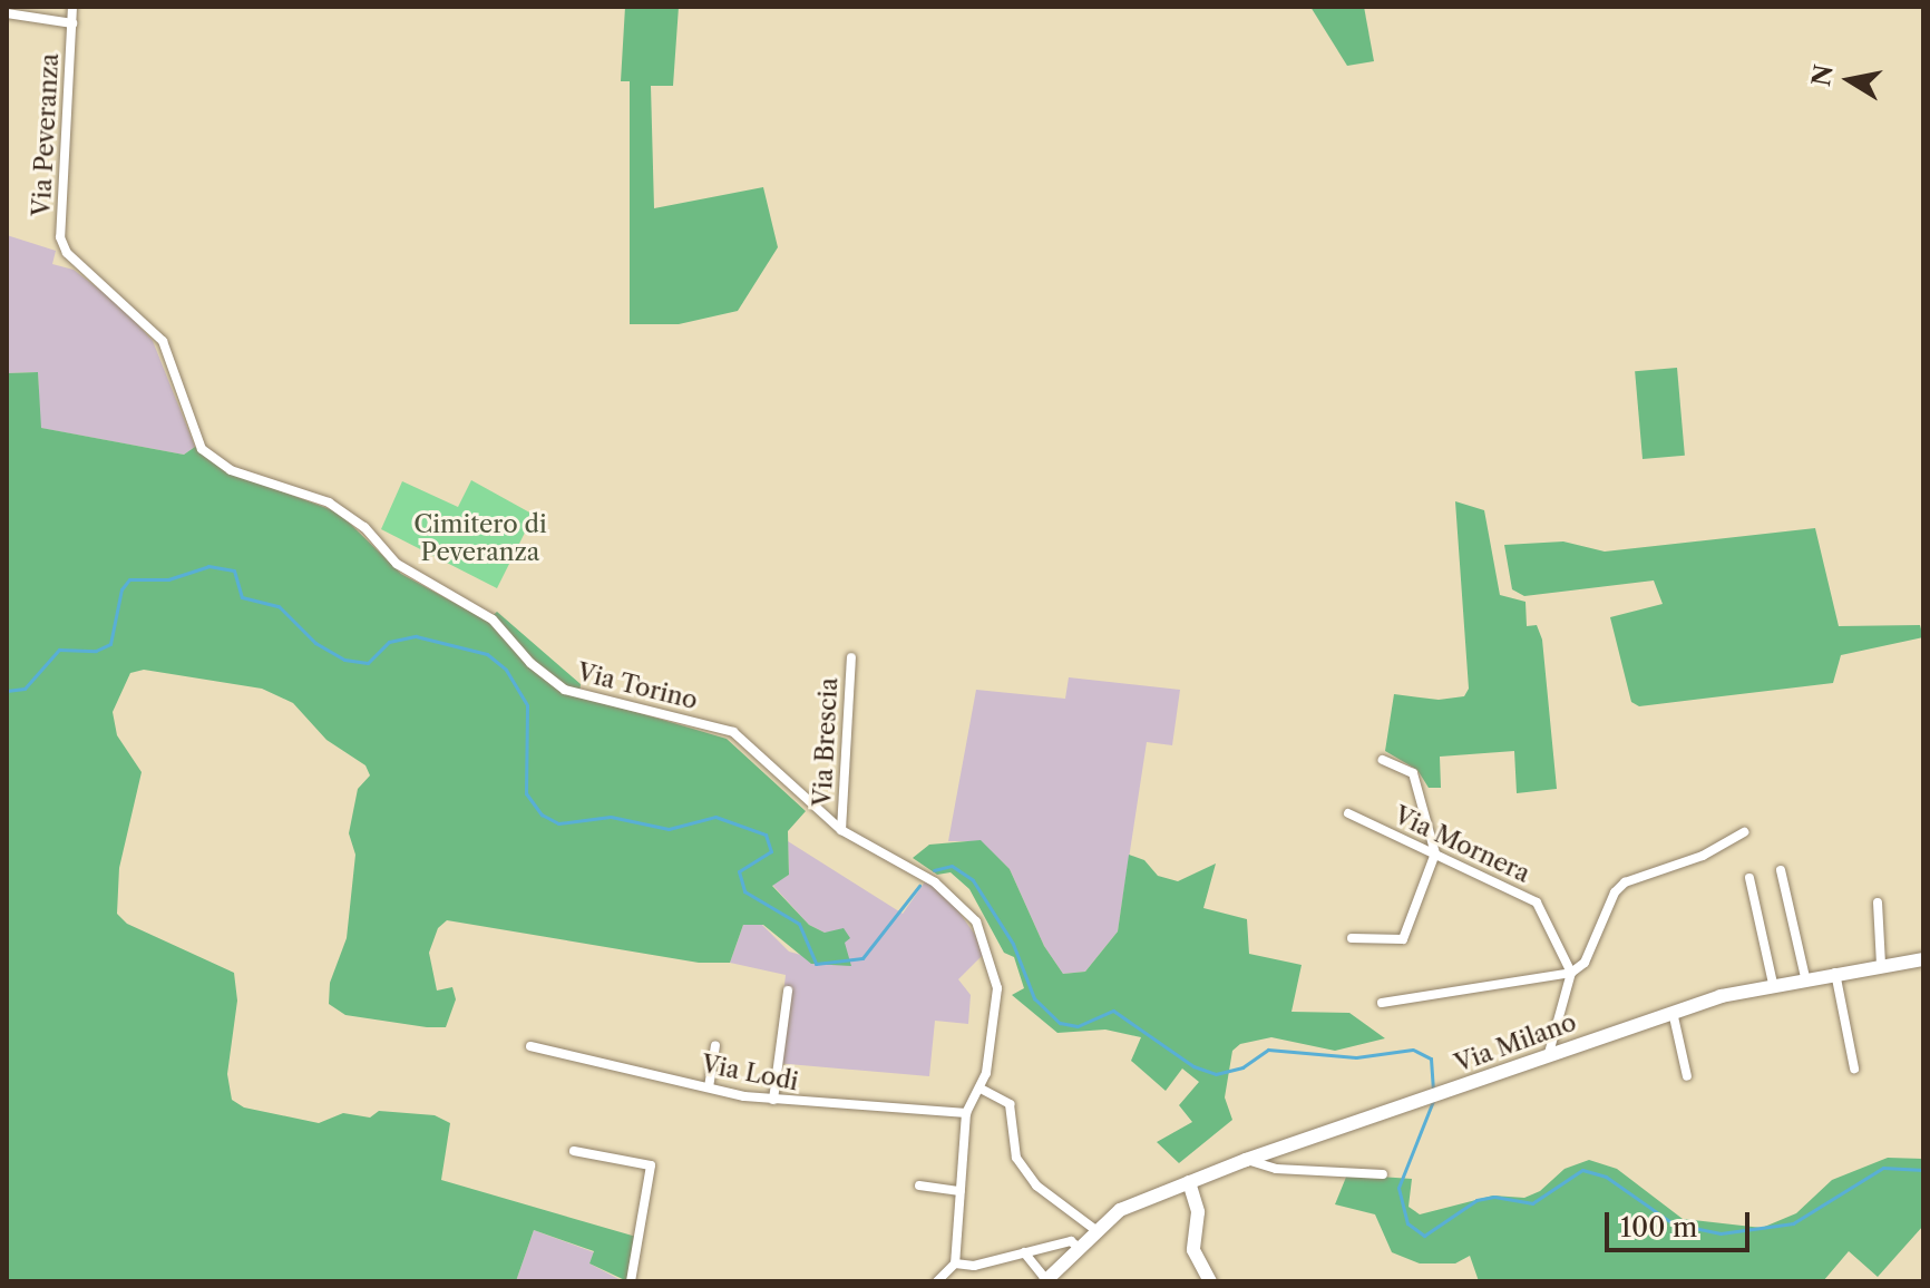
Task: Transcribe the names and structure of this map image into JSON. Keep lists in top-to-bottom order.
{
  "streets": {
    "street": [
      "Via Peveranza",
      "Via Torino",
      "Via Brescia",
      "Via Mornera",
      "Via Milano",
      "Via Lodi"
    ]
  },
  "crossings": [
    ["Via Peveranza", "Via Torino"],
    ["Via Torino", "Via Brescia"]
  ],
  "parks": ["Cimitero di Peveranza"],
  "scale_bar": "100 m",
  "north": "left"
}
